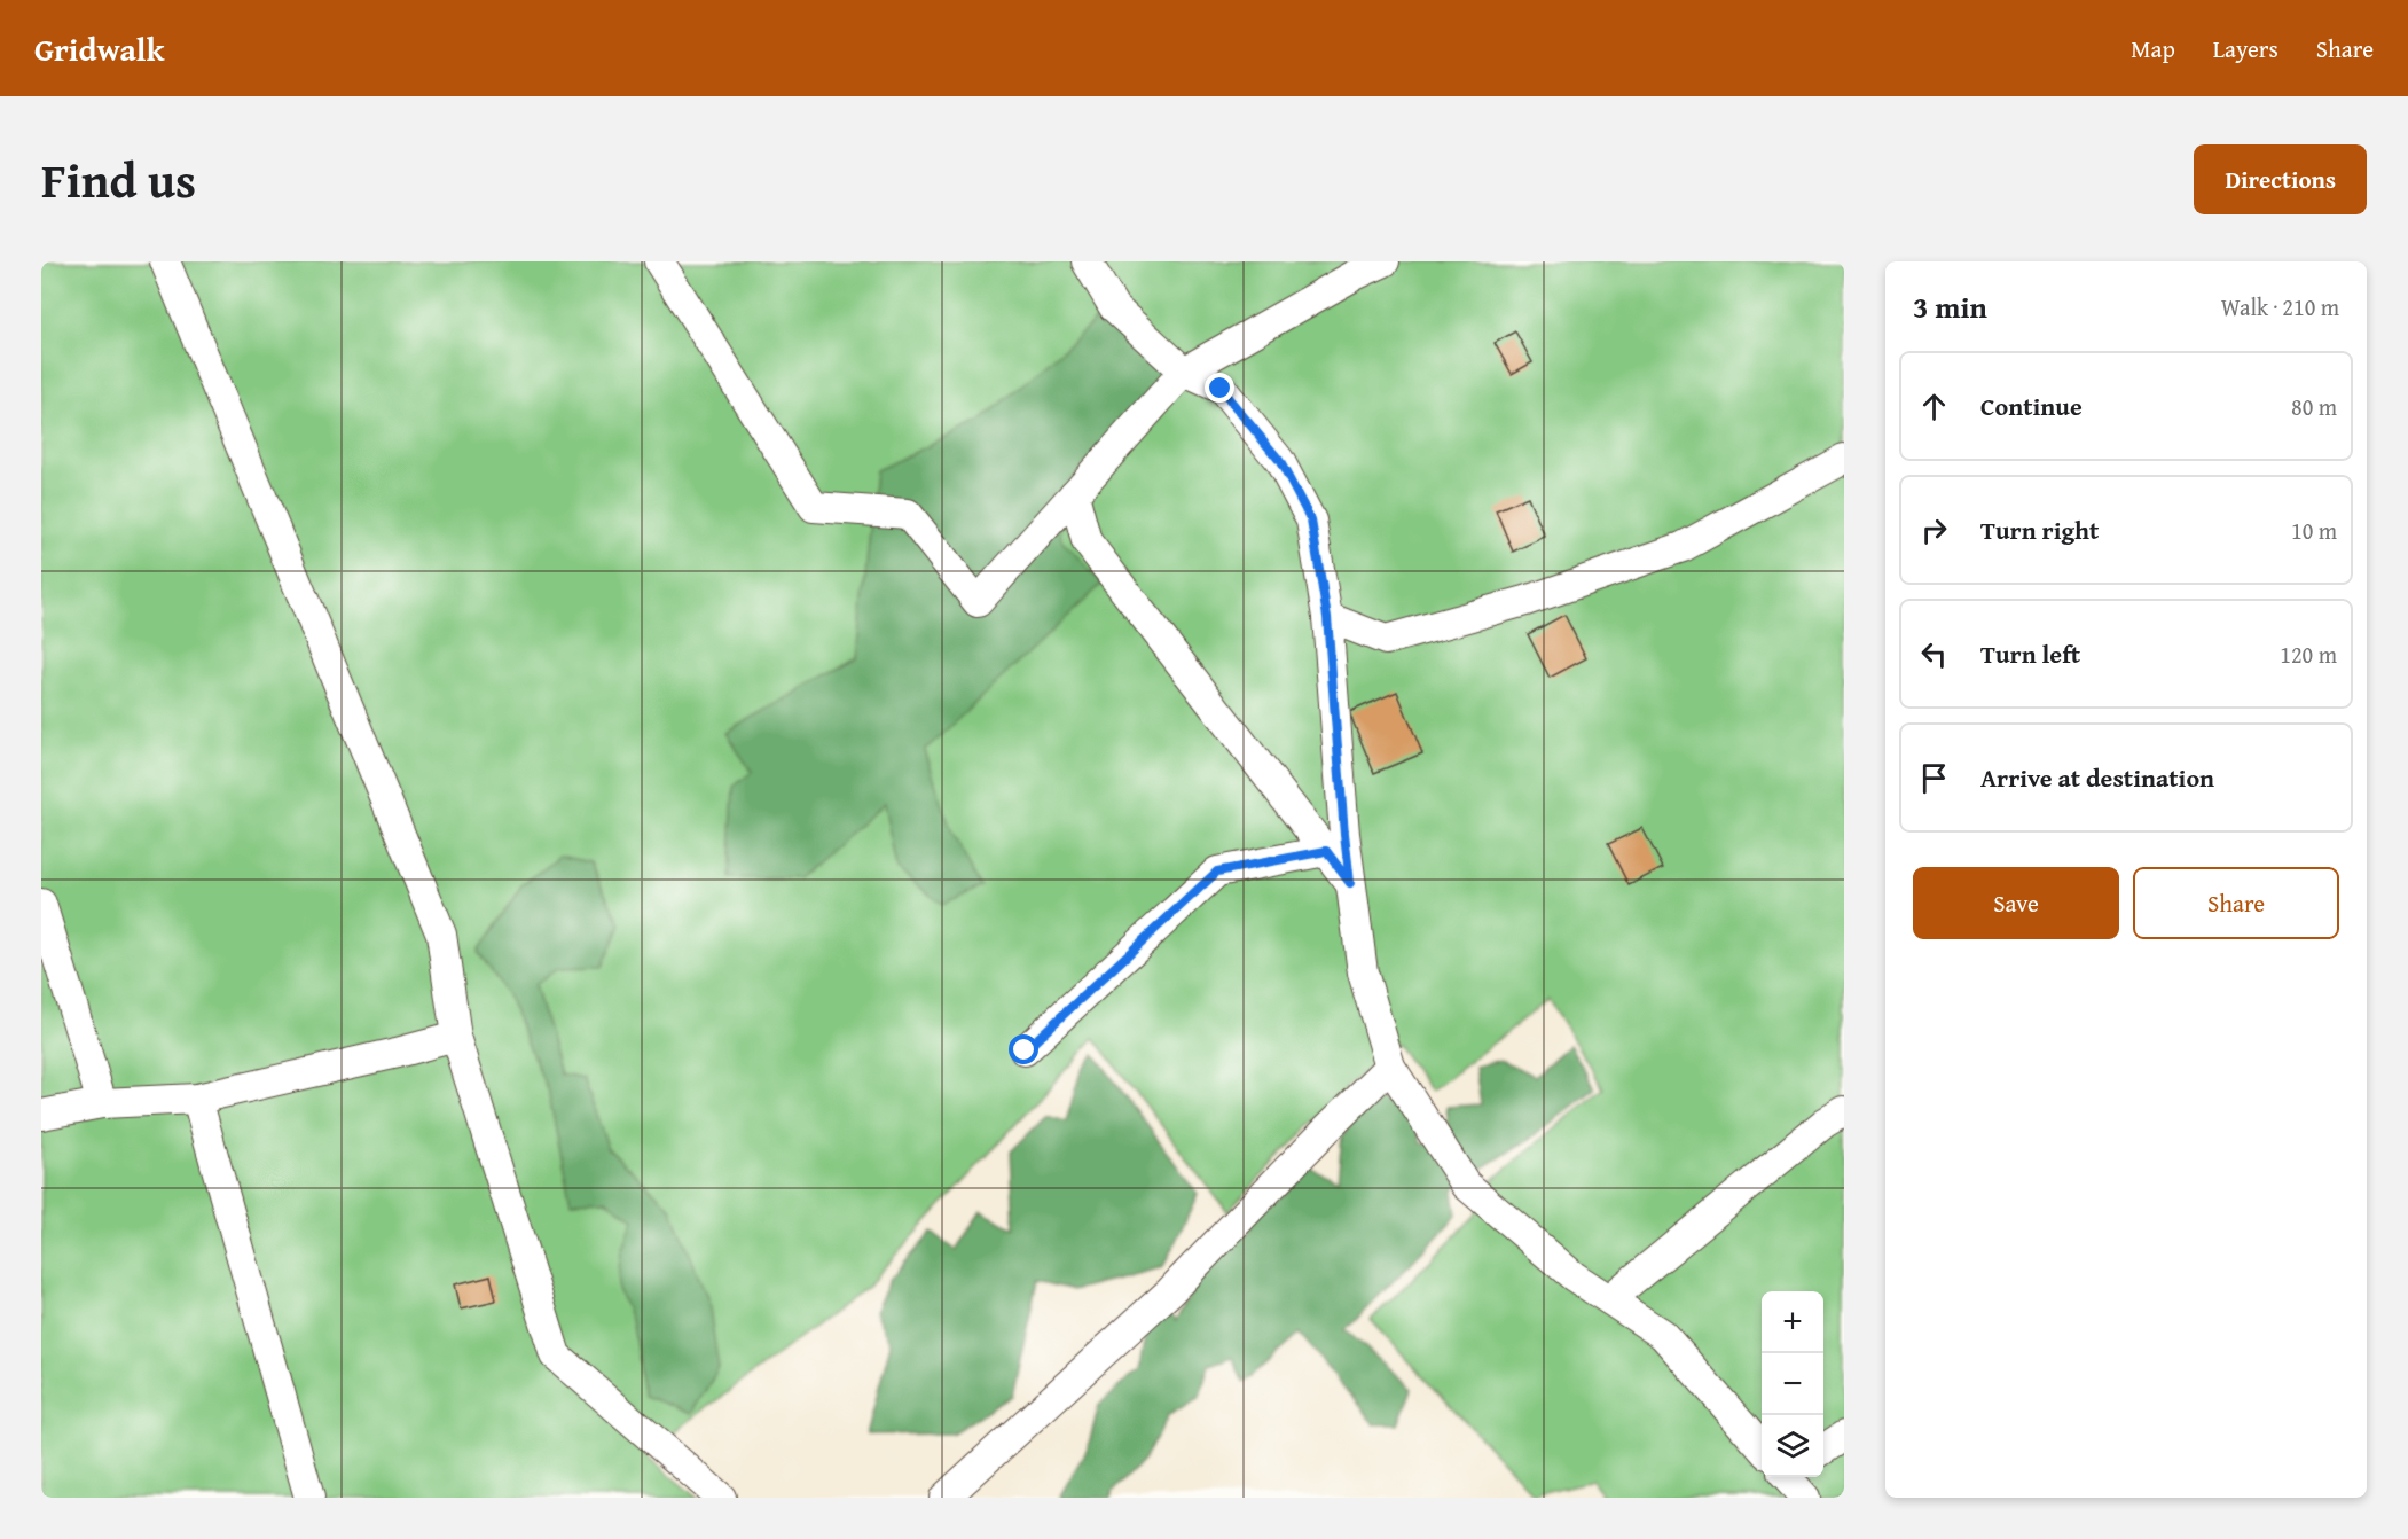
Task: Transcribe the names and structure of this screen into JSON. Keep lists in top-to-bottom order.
{
  "page": {
    "header": "Gridwalk",
    "nav": ["Map", "Layers", "Share"],
    "title": "Find us",
    "buttons": [
      "Directions",
      ["Save", "Share"]
    ],
    "heading": ["3 min", "Walk · 210 m"],
    "list": [
      ["Continue", "80 m"],
      ["Turn right", "10 m"],
      ["Turn left", "120 m"],
      "Arrive at destination"
    ],
    "map_buttons": ["+", "−"]
  }
}
